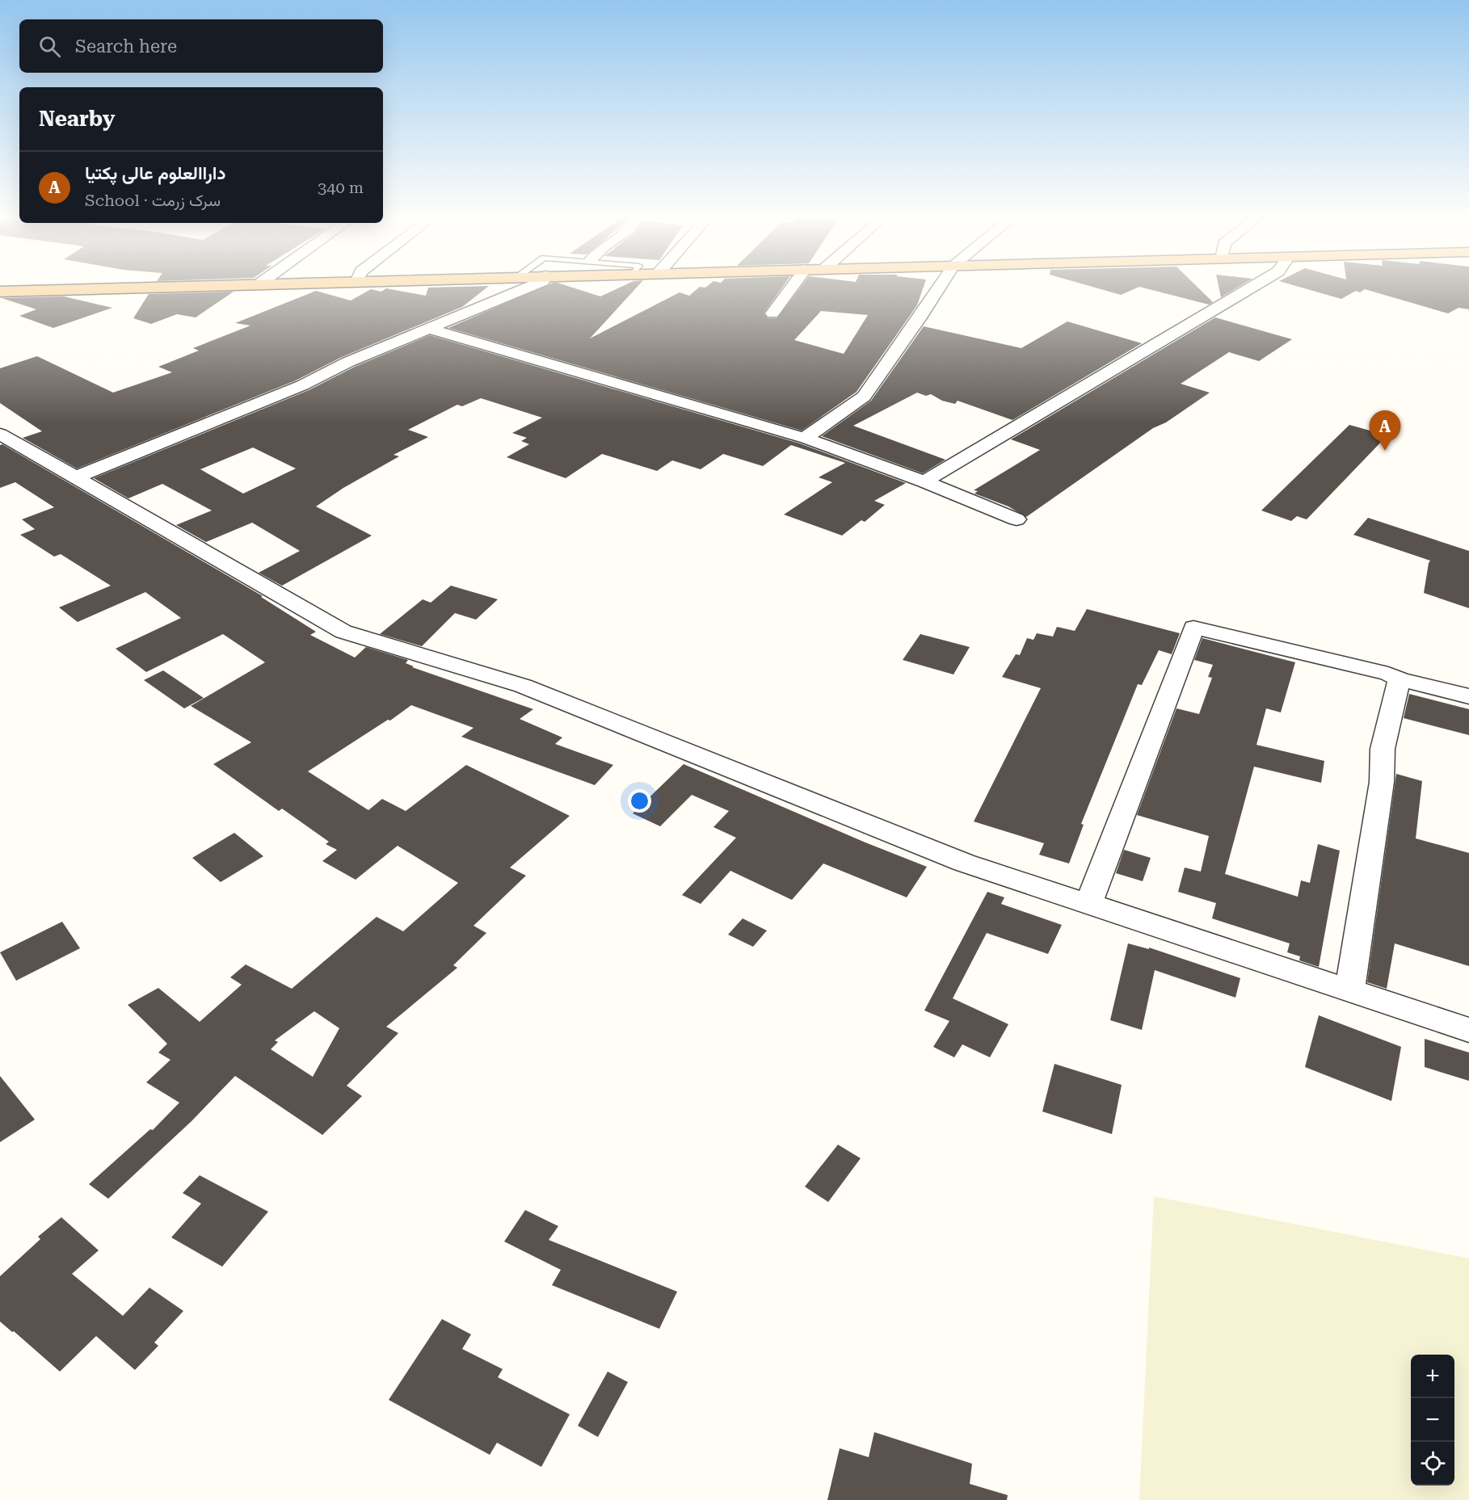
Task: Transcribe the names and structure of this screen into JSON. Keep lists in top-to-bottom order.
{
  "page": {
    "search": "Search here",
    "heading": "Nearby",
    "list": [
      {
        "mark": "A",
        "name": "داراالعلوم عالی پکتیا",
        "note": "School · سرک زرمت",
        "value": "340 m"
      }
    ],
    "pins": "A",
    "map_buttons": ["+", "−"]
  }
}
